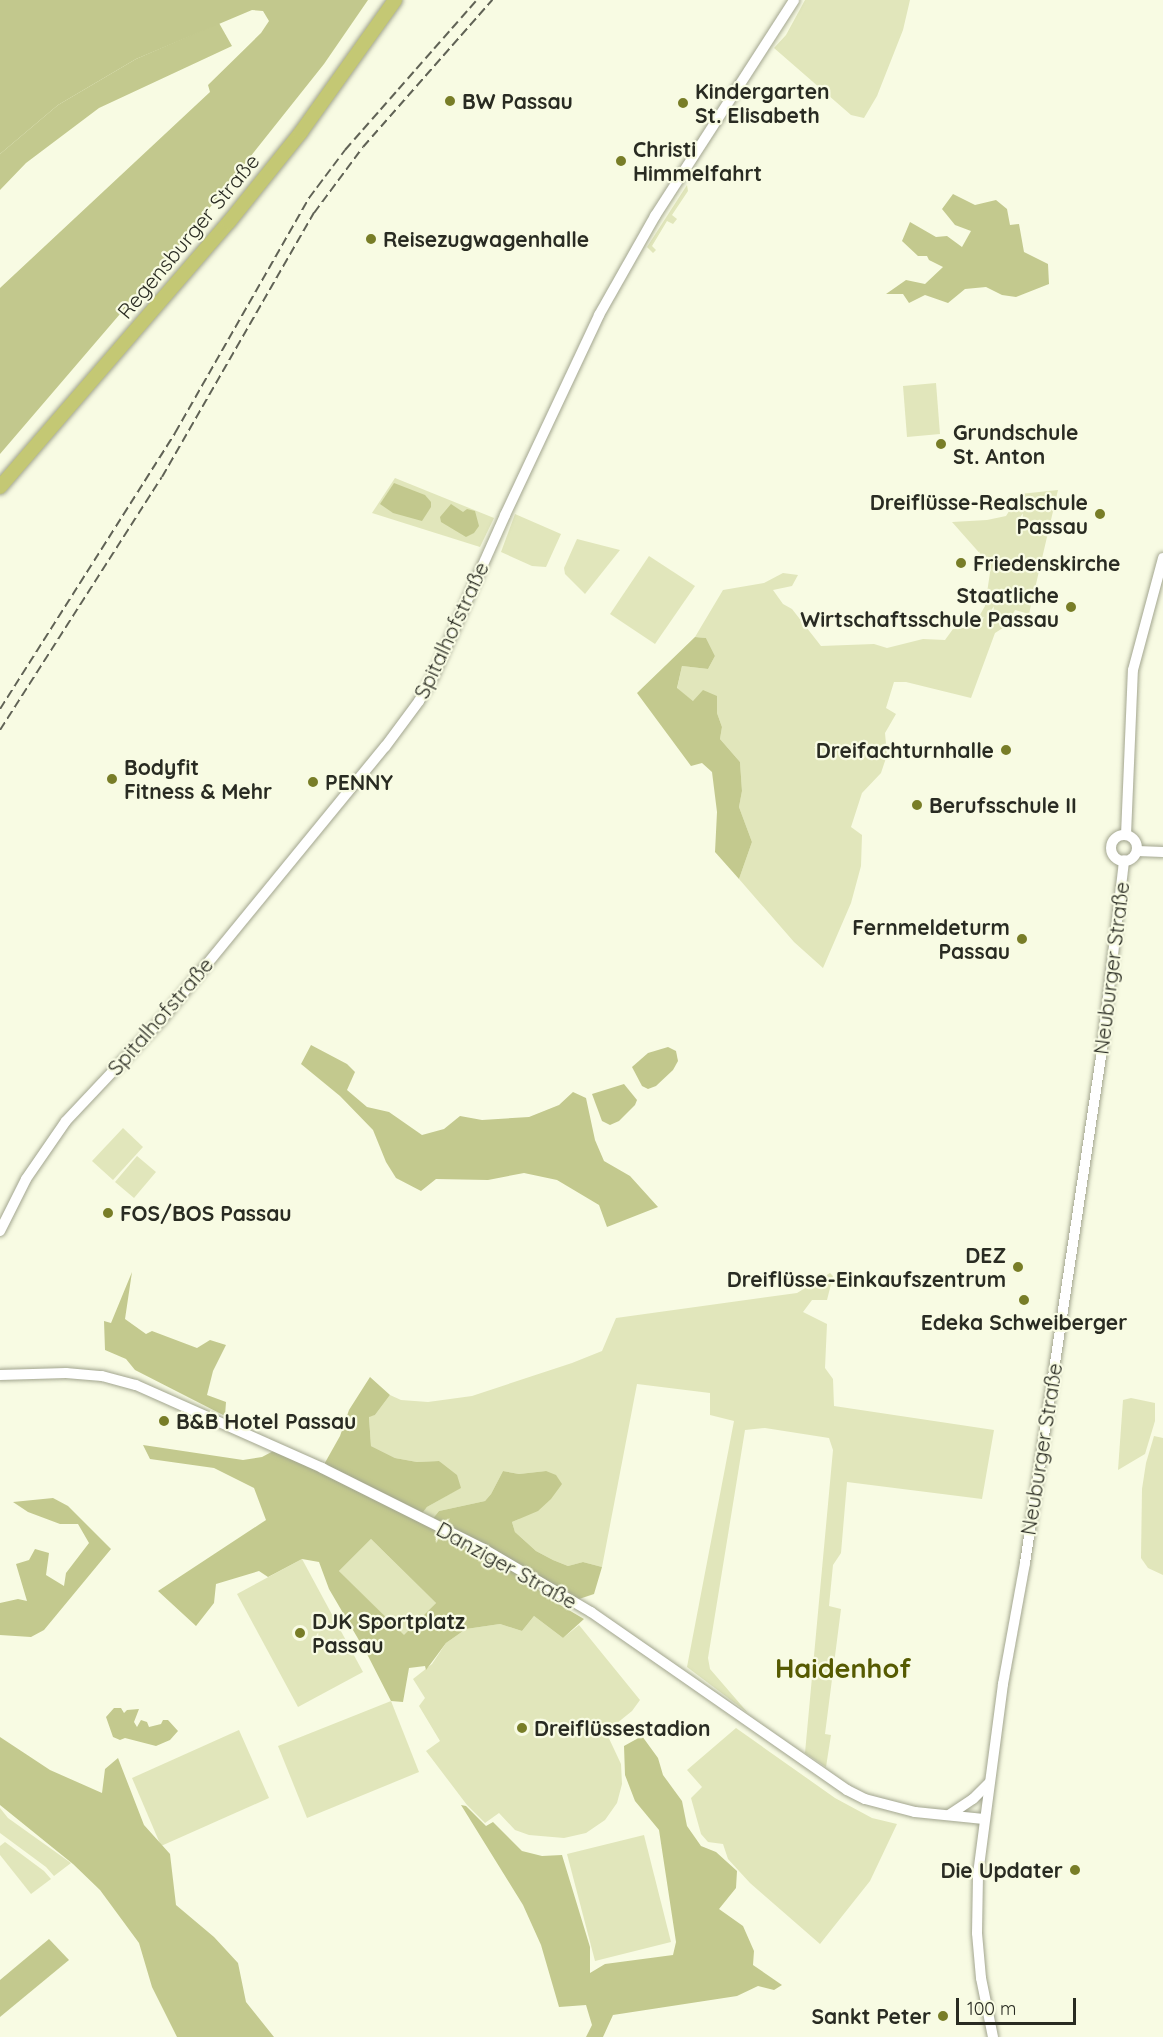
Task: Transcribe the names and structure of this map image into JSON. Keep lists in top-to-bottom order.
{
  "streets": {
    "main road": ["Regensburger Straße"],
    "street": ["Spitalhofstraße", "Neuburger Straße", "Danziger Straße"]
  },
  "crossings": [
    ["Neuburger Straße", "Danziger Straße"]
  ],
  "districts": ["Haidenhof"],
  "places": [
    "BW Passau",
    "Kindergarten St. Elisabeth",
    "Christi Himmelfahrt",
    "Reisezugwagenhalle",
    "Grundschule St. Anton",
    "Dreiflüsse-Realschule Passau",
    "Friedenskirche",
    "Staatliche Wirtschaftsschule Passau",
    "Dreifachturnhalle",
    "Bodyfit Fitness & Mehr",
    "PENNY",
    "Berufsschule II",
    "Fernmeldeturm Passau",
    "FOS/BOS Passau",
    "DEZ Dreiflüsse-Einkaufszentrum",
    "Edeka Schweiberger",
    "B&B Hotel Passau",
    "DJK Sportplatz Passau",
    "Dreiflüssestadion",
    "Die Updater",
    "Sankt Peter"
  ],
  "scale_bar": "100 m"
}
